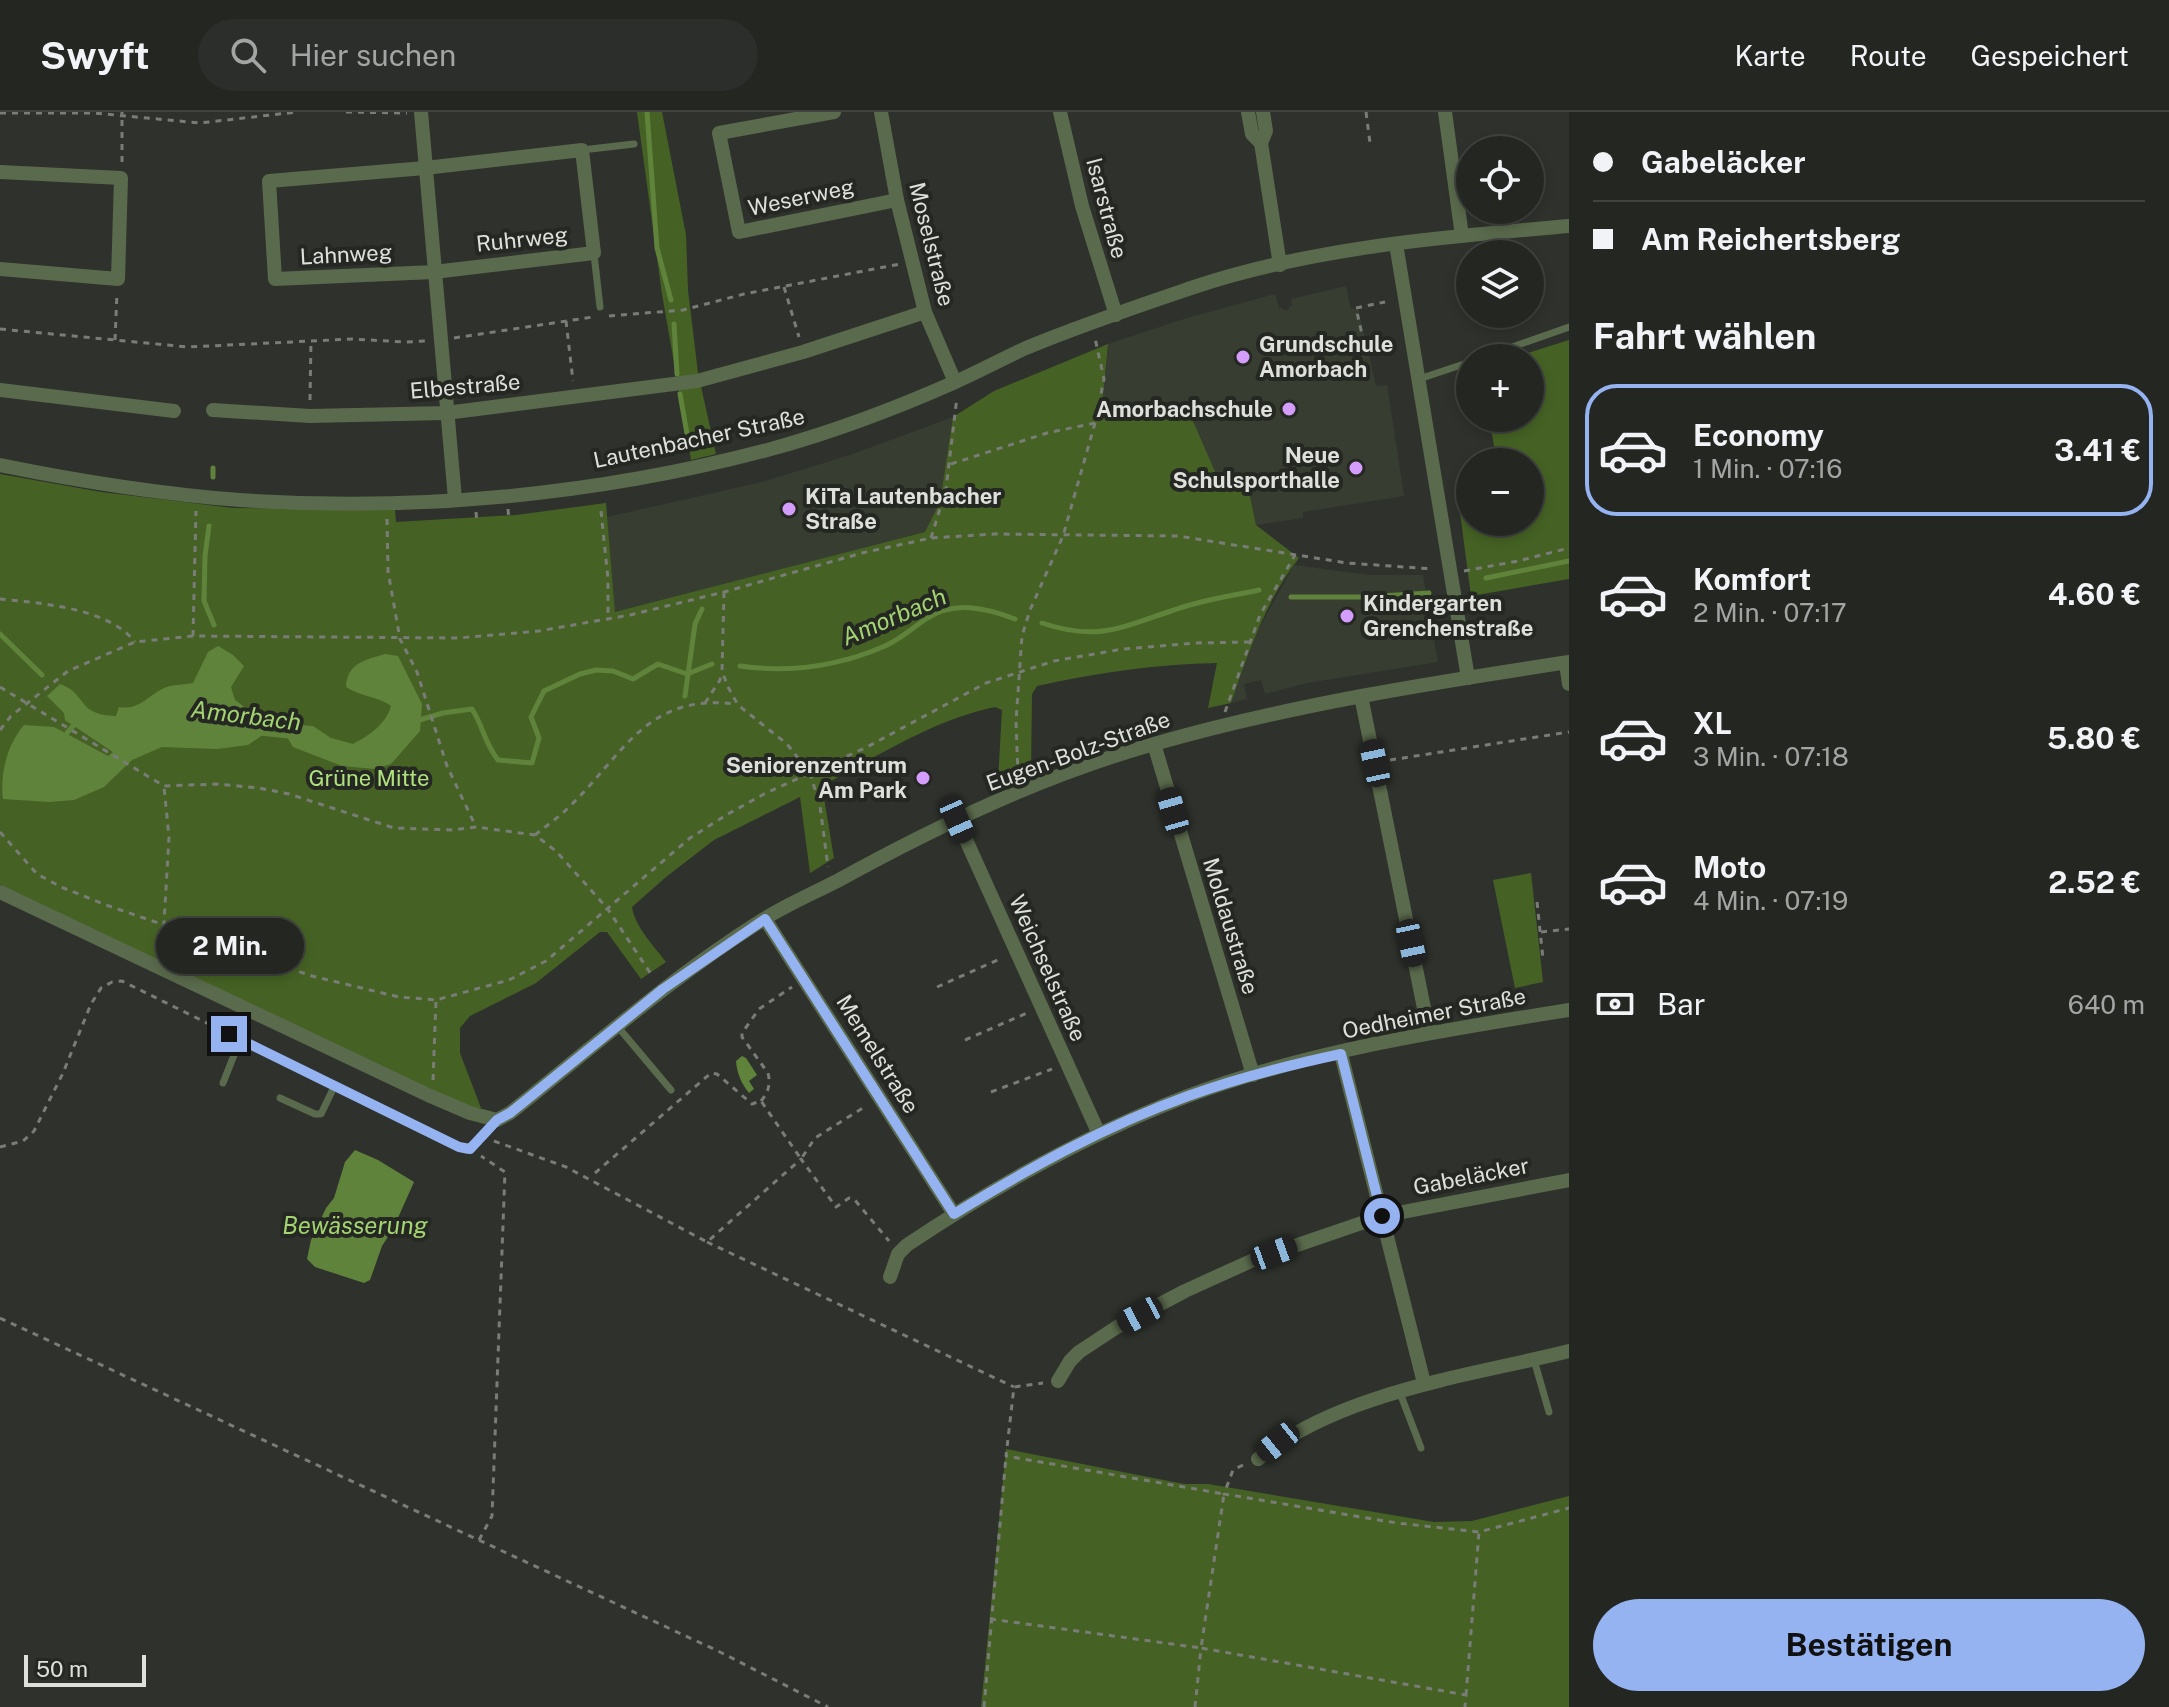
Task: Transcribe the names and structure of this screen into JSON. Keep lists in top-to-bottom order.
{
  "streets": {
    "street": [
      "Weserweg",
      "Isarstraße",
      "Ruhrweg",
      "Moselstraße",
      "Lahnweg",
      "Elbestraße",
      "Lautenbacher Straße",
      "Eugen-Bolz-Straße",
      "Moldaustraße",
      "Weichselstraße",
      "Oedheimer Straße",
      "Memelstraße",
      "Gabeläcker"
    ]
  },
  "crossings": [
    ["Weserweg", "Moselstraße"],
    ["Isarstraße", "Lautenbacher Straße"],
    ["Ruhrweg", "Lahnweg"],
    ["Moselstraße", "Elbestraße"],
    ["Moselstraße", "Lautenbacher Straße"],
    ["Eugen-Bolz-Straße", "Moldaustraße"],
    ["Eugen-Bolz-Straße", "Weichselstraße"],
    ["Eugen-Bolz-Straße", "Memelstraße"],
    ["Moldaustraße", "Oedheimer Straße"],
    ["Weichselstraße", "Oedheimer Straße"],
    ["Oedheimer Straße", "Memelstraße"]
  ],
  "water": ["Amorbach", "Bewässerung"],
  "parks": ["Grüne Mitte"],
  "places": [
    "Grundschule Amorbach",
    "Amorbachschule",
    "Neue Schulsporthalle",
    "KiTa Lautenbacher Straße",
    "Kindergarten Grenchenstraße",
    "Seniorenzentrum Am Park"
  ],
  "scale_bar": "50 m",
  "page": {
    "header": "Swyft",
    "search": "Hier suchen",
    "nav": ["Karte", "Route", "Gespeichert"],
    "banner": ["Gabeläcker", "Am Reichertsberg"],
    "map_buttons": ["+", "−"],
    "heading": "Fahrt wählen",
    "list": [
      {
        "name": "Economy",
        "note": "1 Min. · 07:16",
        "value": "3.41 €"
      },
      {
        "name": "Komfort",
        "note": "2 Min. · 07:17",
        "value": "4.60 €"
      },
      {
        "name": "XL",
        "note": "3 Min. · 07:18",
        "value": "5.80 €"
      },
      {
        "name": "Moto",
        "note": "4 Min. · 07:19",
        "value": "2.52 €"
      }
    ],
    "bubble": "2 Min.",
    "pay": ["Bar", "640 m"],
    "buttons": "Bestätigen",
    "scale": "50 m"
  }
}
